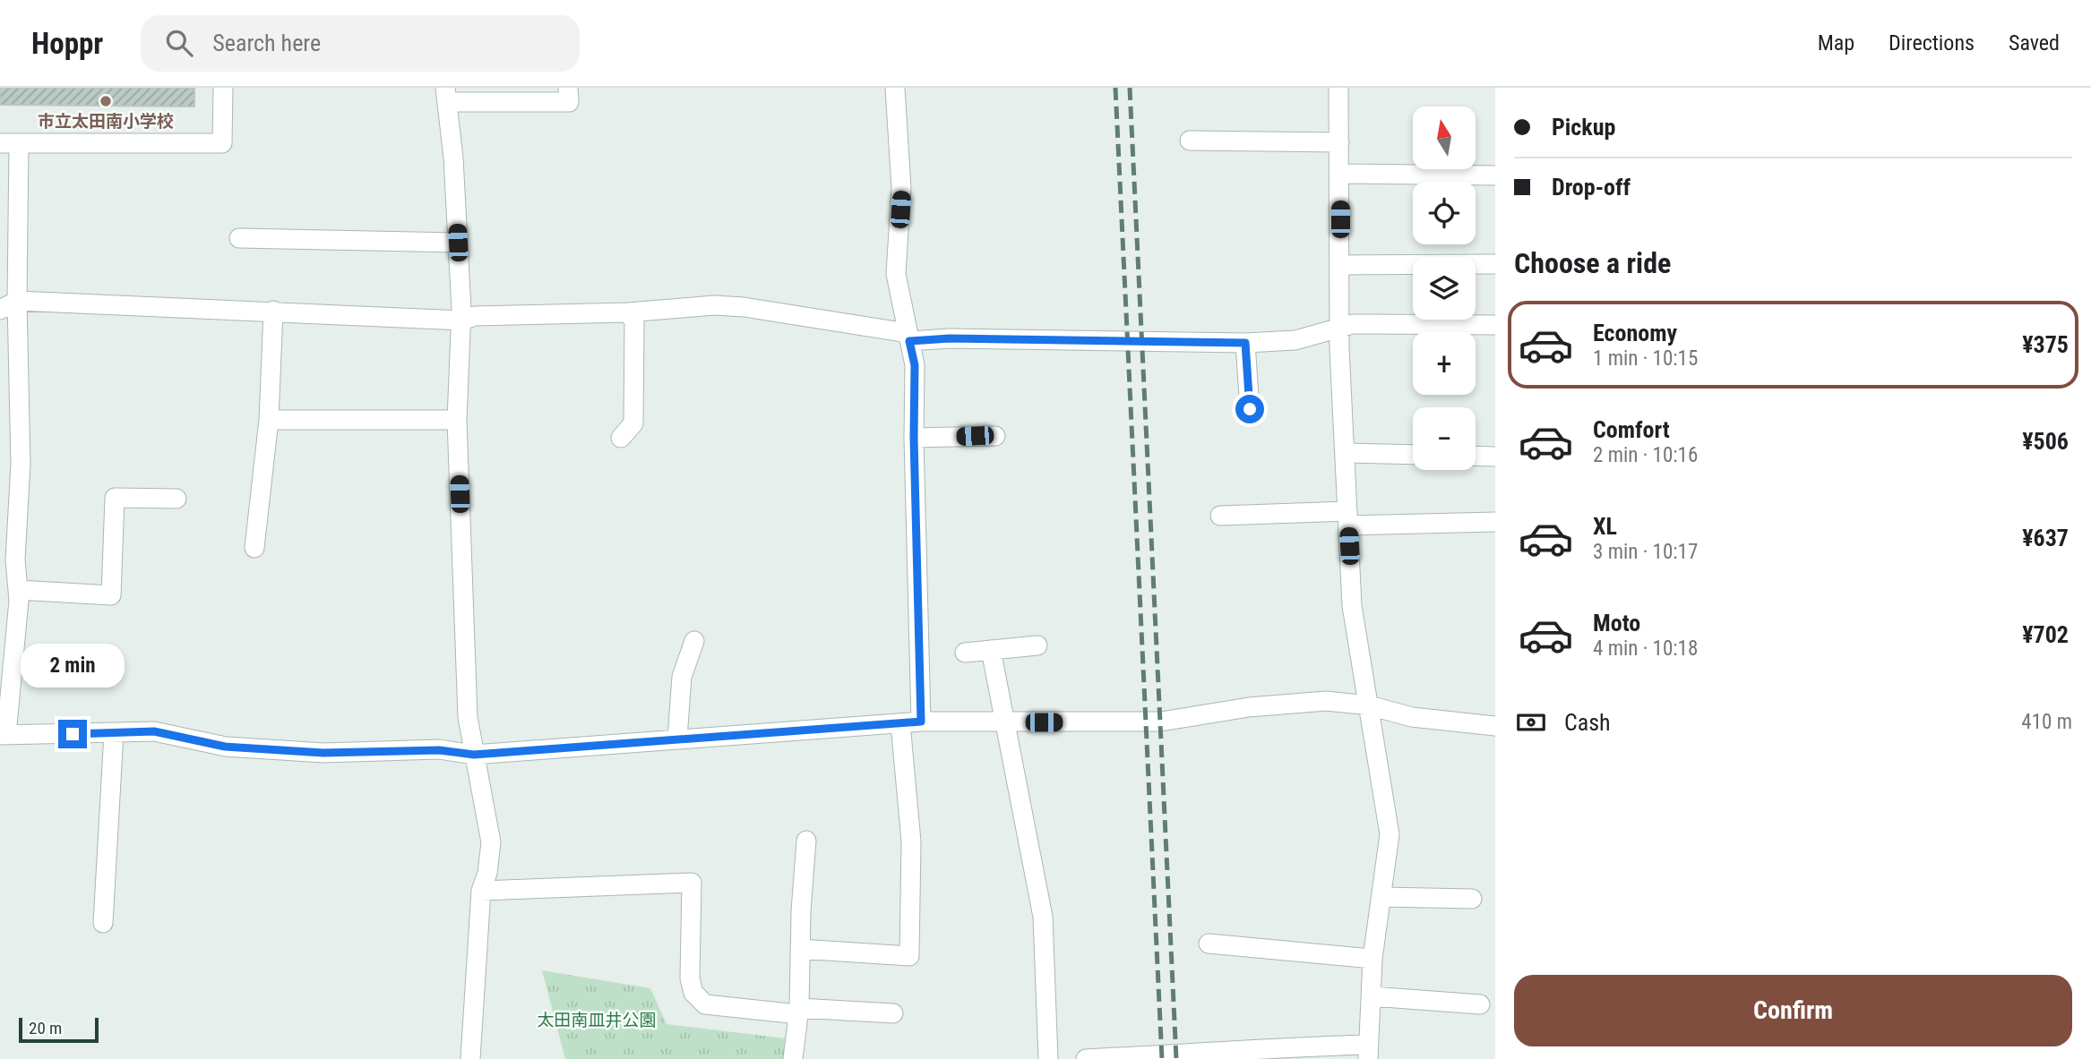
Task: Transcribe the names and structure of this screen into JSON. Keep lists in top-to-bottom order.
{
  "parks": ["太田南皿井公園"],
  "places": ["市立太田南小学校"],
  "scale_bar": "20 m",
  "north": "top",
  "page": {
    "header": "Hoppr",
    "search": "Search here",
    "nav": ["Map", "Directions", "Saved"],
    "banner": ["Pickup", "Drop-off"],
    "map_buttons": ["+", "−"],
    "heading": "Choose a ride",
    "list": [
      {
        "name": "Economy",
        "note": "1 min · 10:15",
        "value": "¥375"
      },
      {
        "name": "Comfort",
        "note": "2 min · 10:16",
        "value": "¥506"
      },
      {
        "name": "XL",
        "note": "3 min · 10:17",
        "value": "¥637"
      },
      {
        "name": "Moto",
        "note": "4 min · 10:18",
        "value": "¥702"
      }
    ],
    "bubble": "2 min",
    "pay": ["Cash", "410 m"],
    "buttons": "Confirm",
    "scale": "20 m"
  }
}
